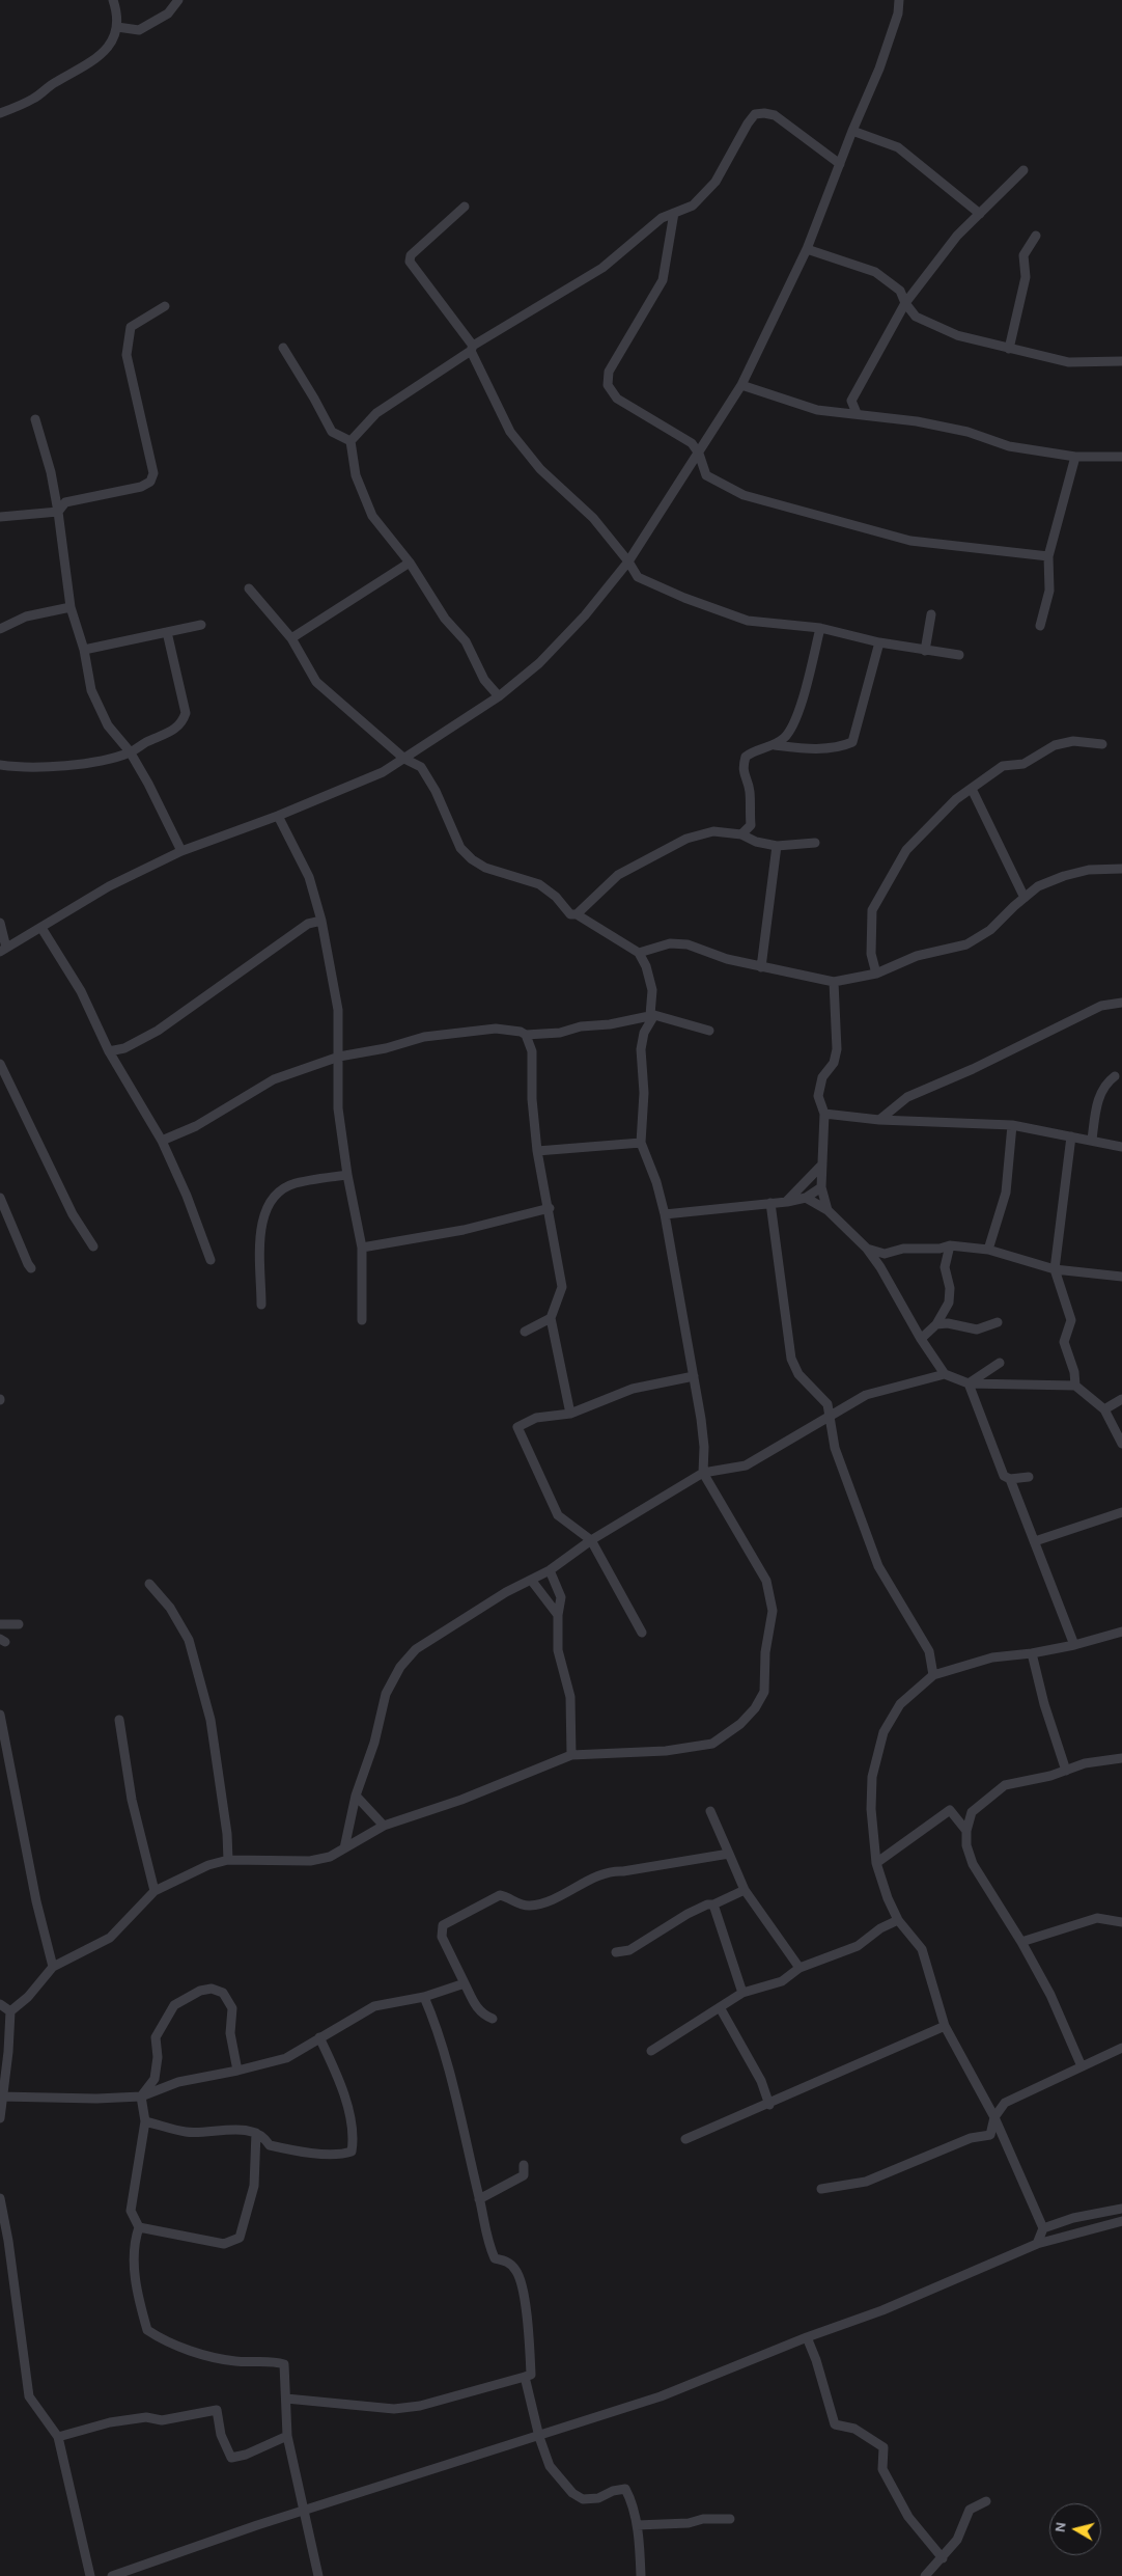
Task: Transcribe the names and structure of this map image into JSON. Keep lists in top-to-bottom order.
{
  "north": "left"
}
